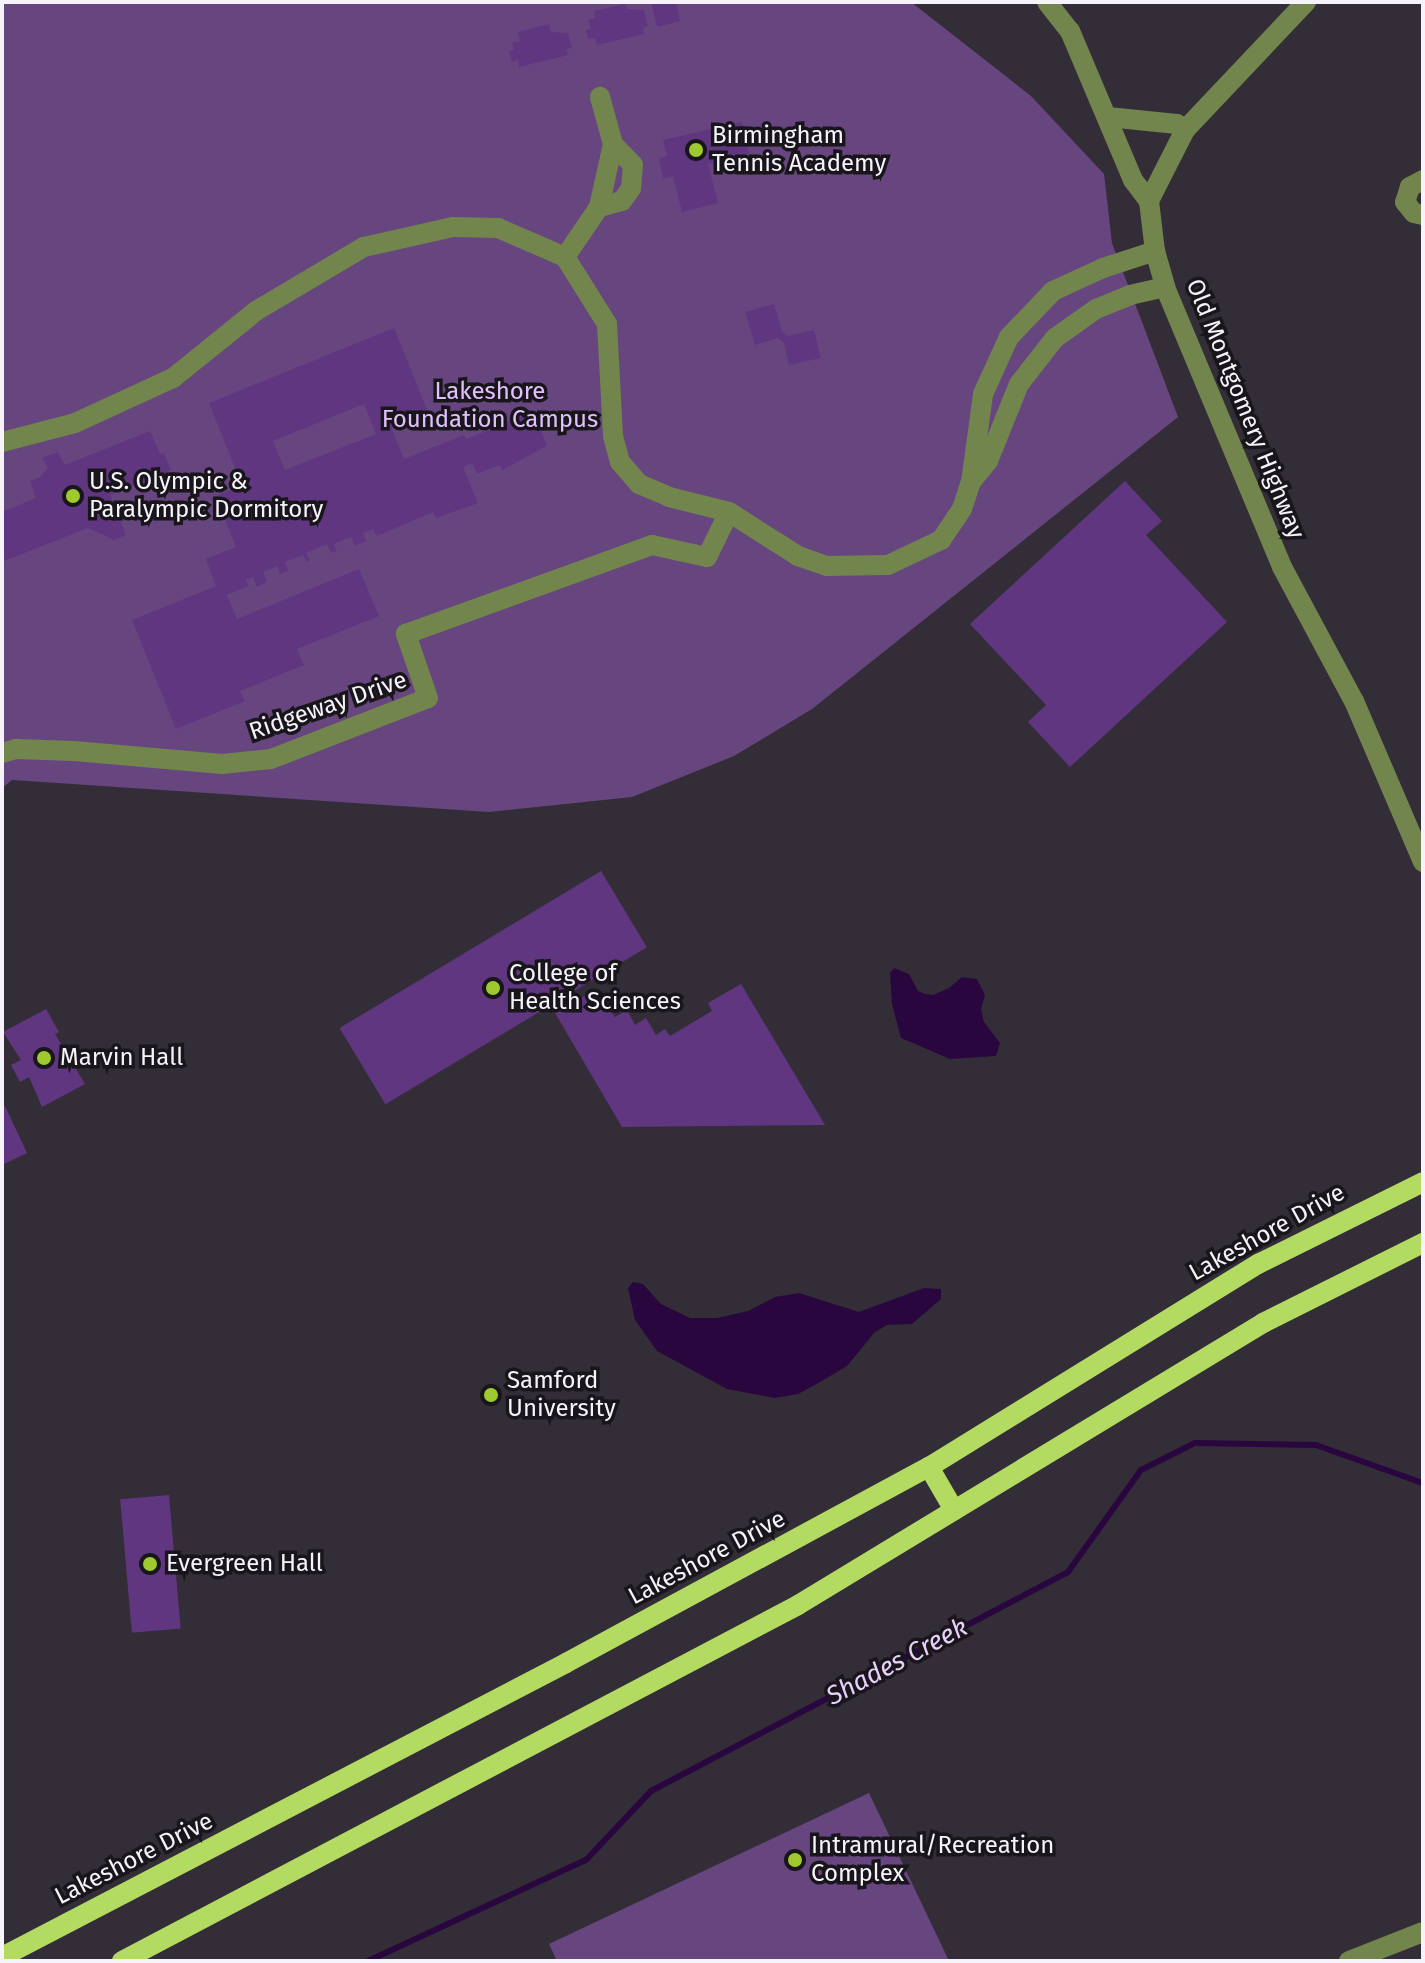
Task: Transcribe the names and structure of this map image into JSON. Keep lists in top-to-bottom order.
{
  "streets": {
    "main road": ["Lakeshore Drive"],
    "street": ["Old Montgomery Highway", "Ridgeway Drive"]
  },
  "water": ["Shades Creek"],
  "parks": ["Lakeshore Foundation Campus"],
  "places": [
    "Birmingham Tennis Academy",
    "U.S. Olympic & Paralympic Dormitory",
    "College of Health Sciences",
    "Marvin Hall",
    "Samford University",
    "Evergreen Hall",
    "Intramural/Recreation Complex"
  ]
}
